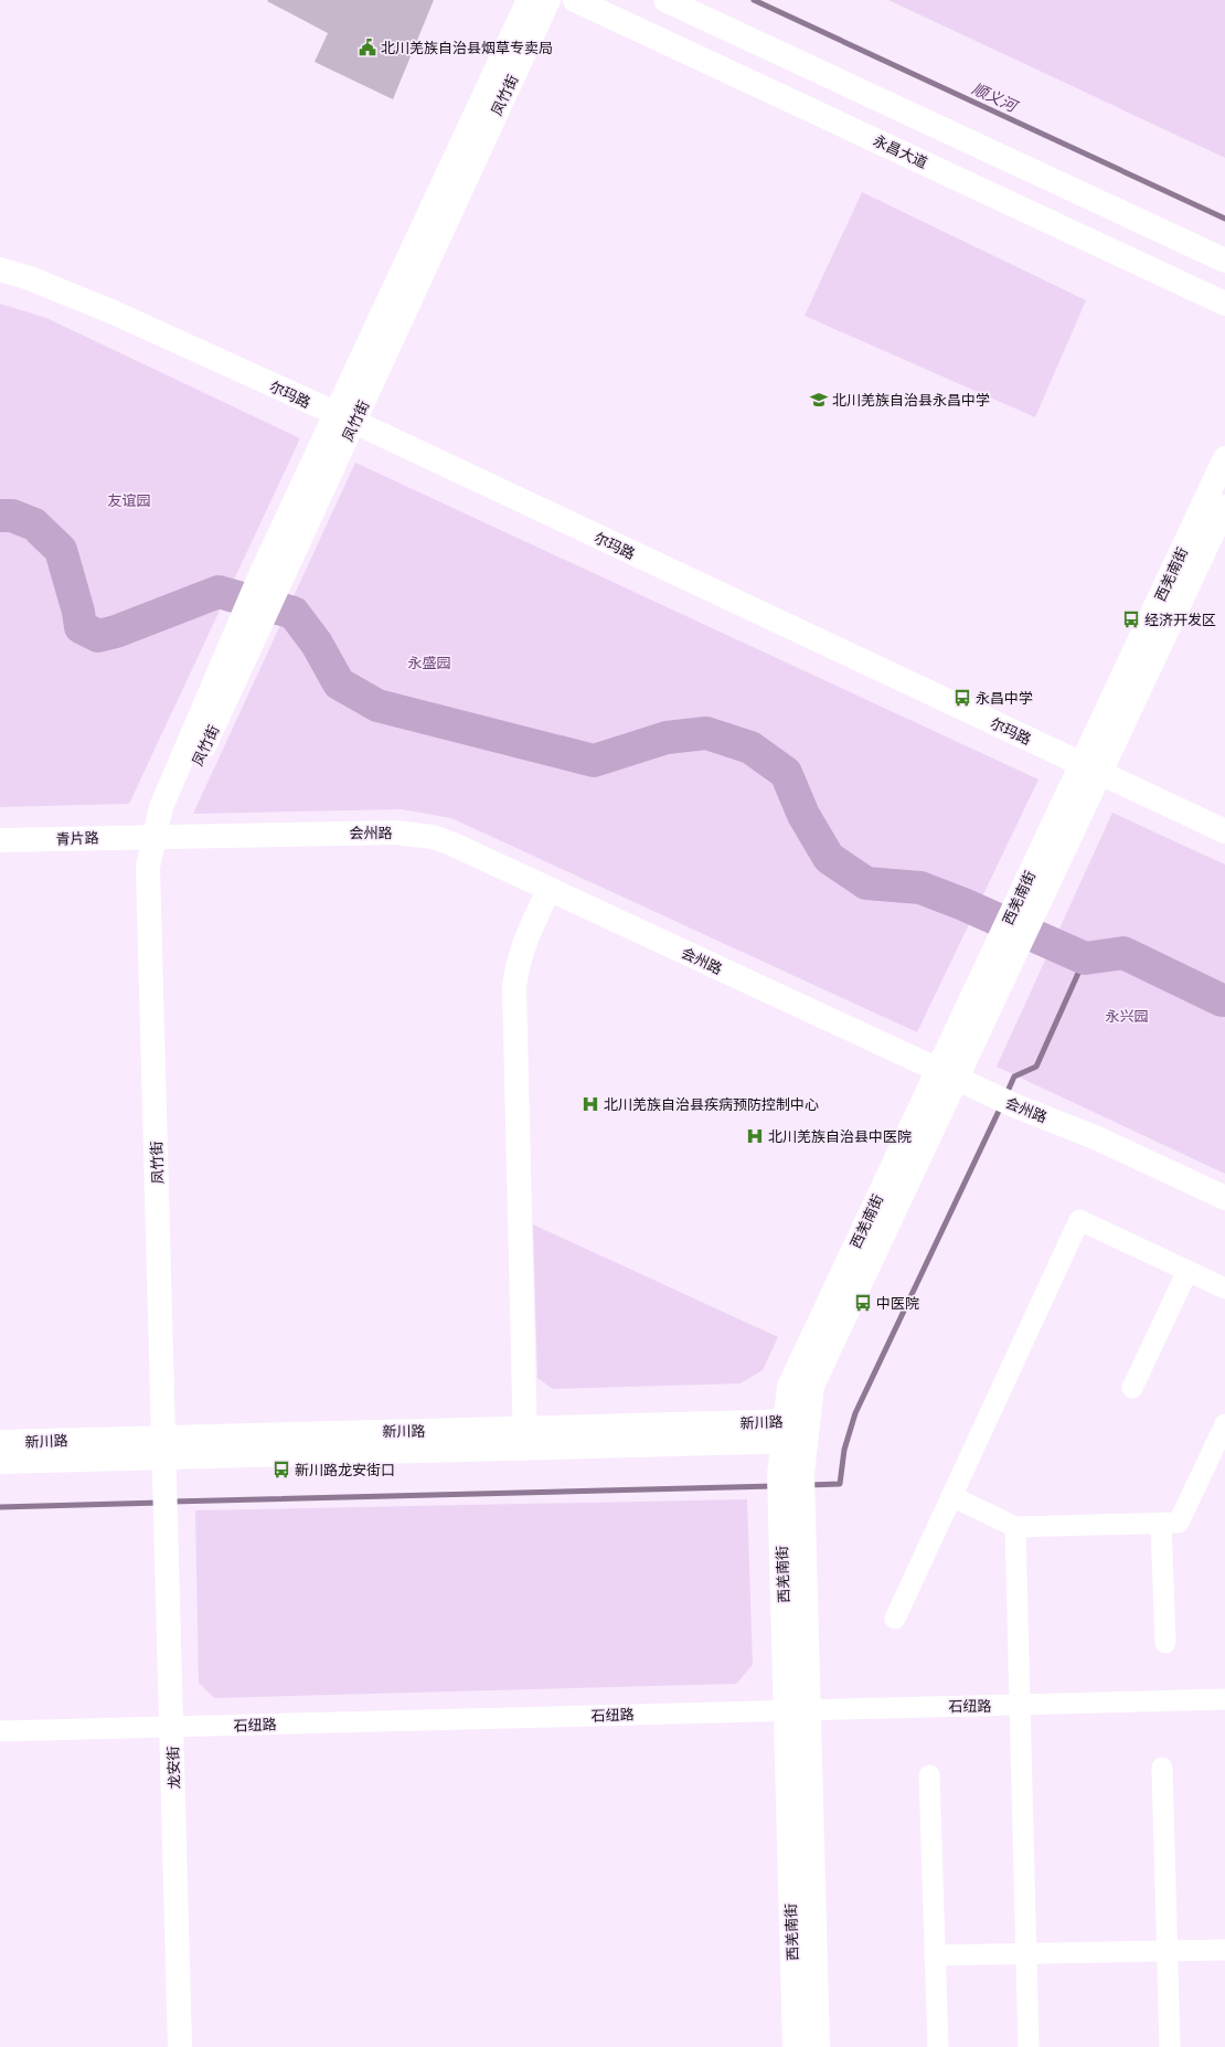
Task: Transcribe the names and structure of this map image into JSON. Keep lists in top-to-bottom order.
{
  "streets": {
    "street": [
      "凤竹街",
      "永昌大道",
      "尔玛路",
      "西羌南街",
      "会州路",
      "青片路",
      "新川路",
      "石纽路",
      "龙安街"
    ]
  },
  "crossings": [
    ["凤竹街", "尔玛路"],
    ["凤竹街", "会州路"],
    ["凤竹街", "青片路"],
    ["凤竹街", "新川路"],
    ["凤竹街", "龙安街"],
    ["尔玛路", "西羌南街"],
    ["西羌南街", "会州路"],
    ["西羌南街", "新川路"],
    ["西羌南街", "石纽路"],
    ["会州路", "青片路"],
    ["石纽路", "龙安街"]
  ],
  "water": ["顺义河"],
  "parks": ["友谊园", "永盛园", "永兴园"],
  "places": {
    "public building": ["北川羌族自治县烟草专卖局"],
    "school or university": ["北川羌族自治县永昌中学"],
    "bus stop": [
      "经济开发区",
      "永昌中学",
      "中医院",
      "新川路龙安街口"
    ],
    "hospital": ["北川羌族自治县疾病预防控制中心", "北川羌族自治县中医院"]
  }
}
